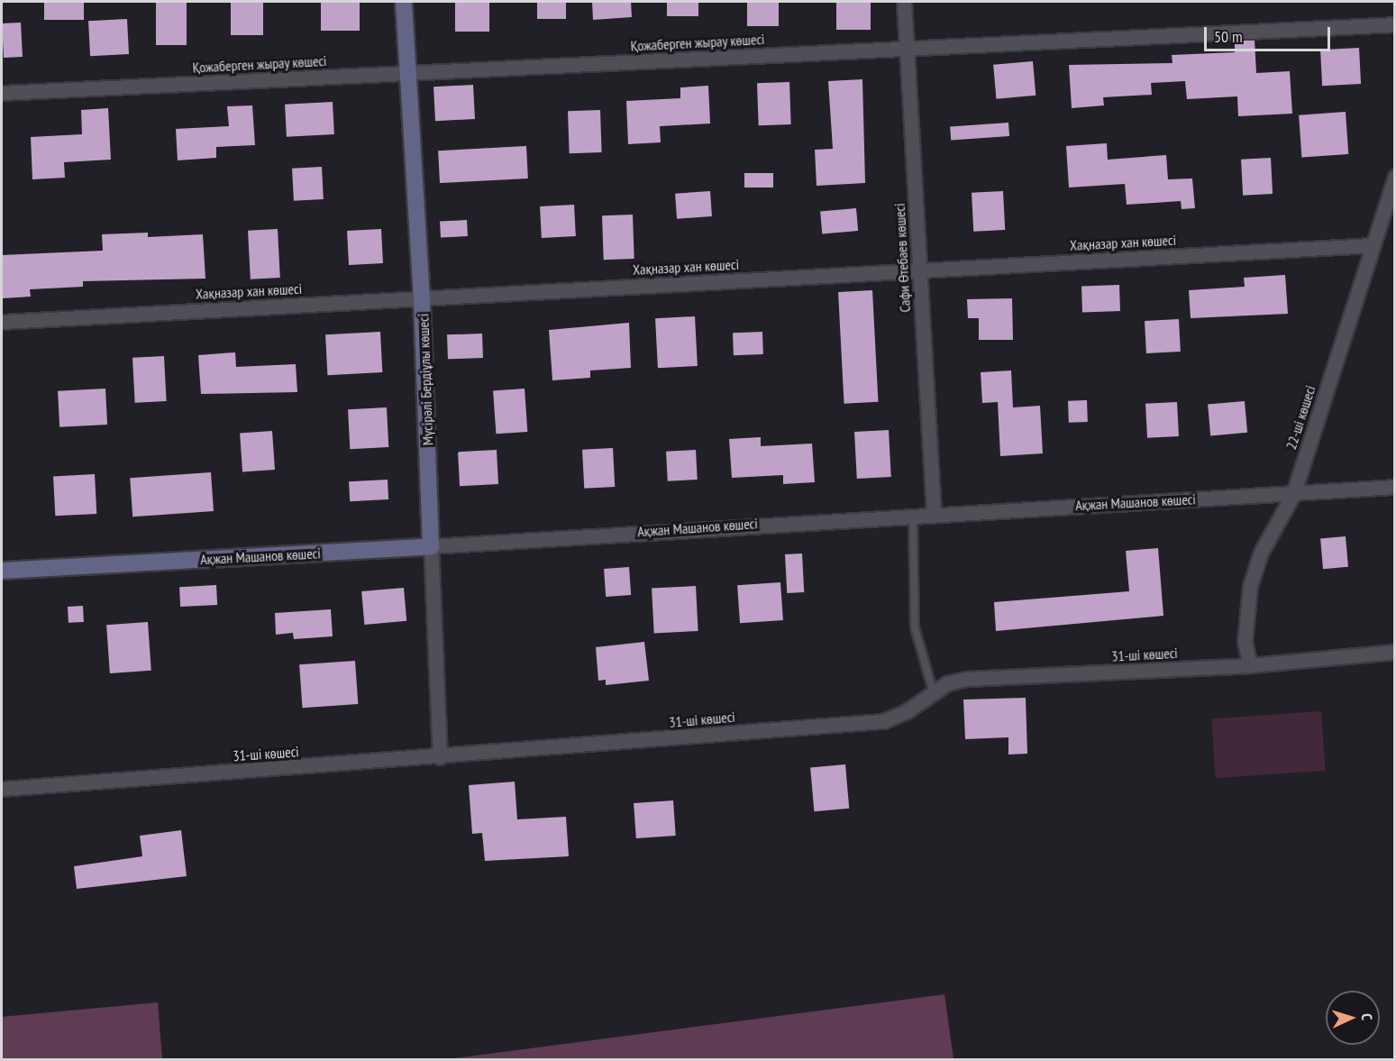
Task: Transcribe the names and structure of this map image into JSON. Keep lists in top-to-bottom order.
{
  "streets": {
    "street": [
      "Қожаберген жырау көшесі",
      "Хақназар хан көшесі",
      "Сафи Өтебаев көшесі",
      "Мүсірәлі Бердіұлы көшесі",
      "22-ші көшесі",
      "Ақжан Машанов көшесі",
      "31-ші көшесі"
    ]
  },
  "crossings": [
    ["Қожаберген жырау көшесі", "Сафи Өтебаев көшесі"],
    ["Қожаберген жырау көшесі", "Мүсірәлі Бердіұлы көшесі"],
    ["Хақназар хан көшесі", "Сафи Өтебаев көшесі"],
    ["Хақназар хан көшесі", "Мүсірәлі Бердіұлы көшесі"],
    ["Хақназар хан көшесі", "22-ші көшесі"],
    ["Сафи Өтебаев көшесі", "Ақжан Машанов көшесі"],
    ["Мүсірәлі Бердіұлы көшесі", "Ақжан Машанов көшесі"],
    ["Мүсірәлі Бердіұлы көшесі", "31-ші көшесі"],
    ["22-ші көшесі", "Ақжан Машанов көшесі"],
    ["22-ші көшесі", "31-ші көшесі"]
  ],
  "scale_bar": "50 m",
  "north": "right"
}
